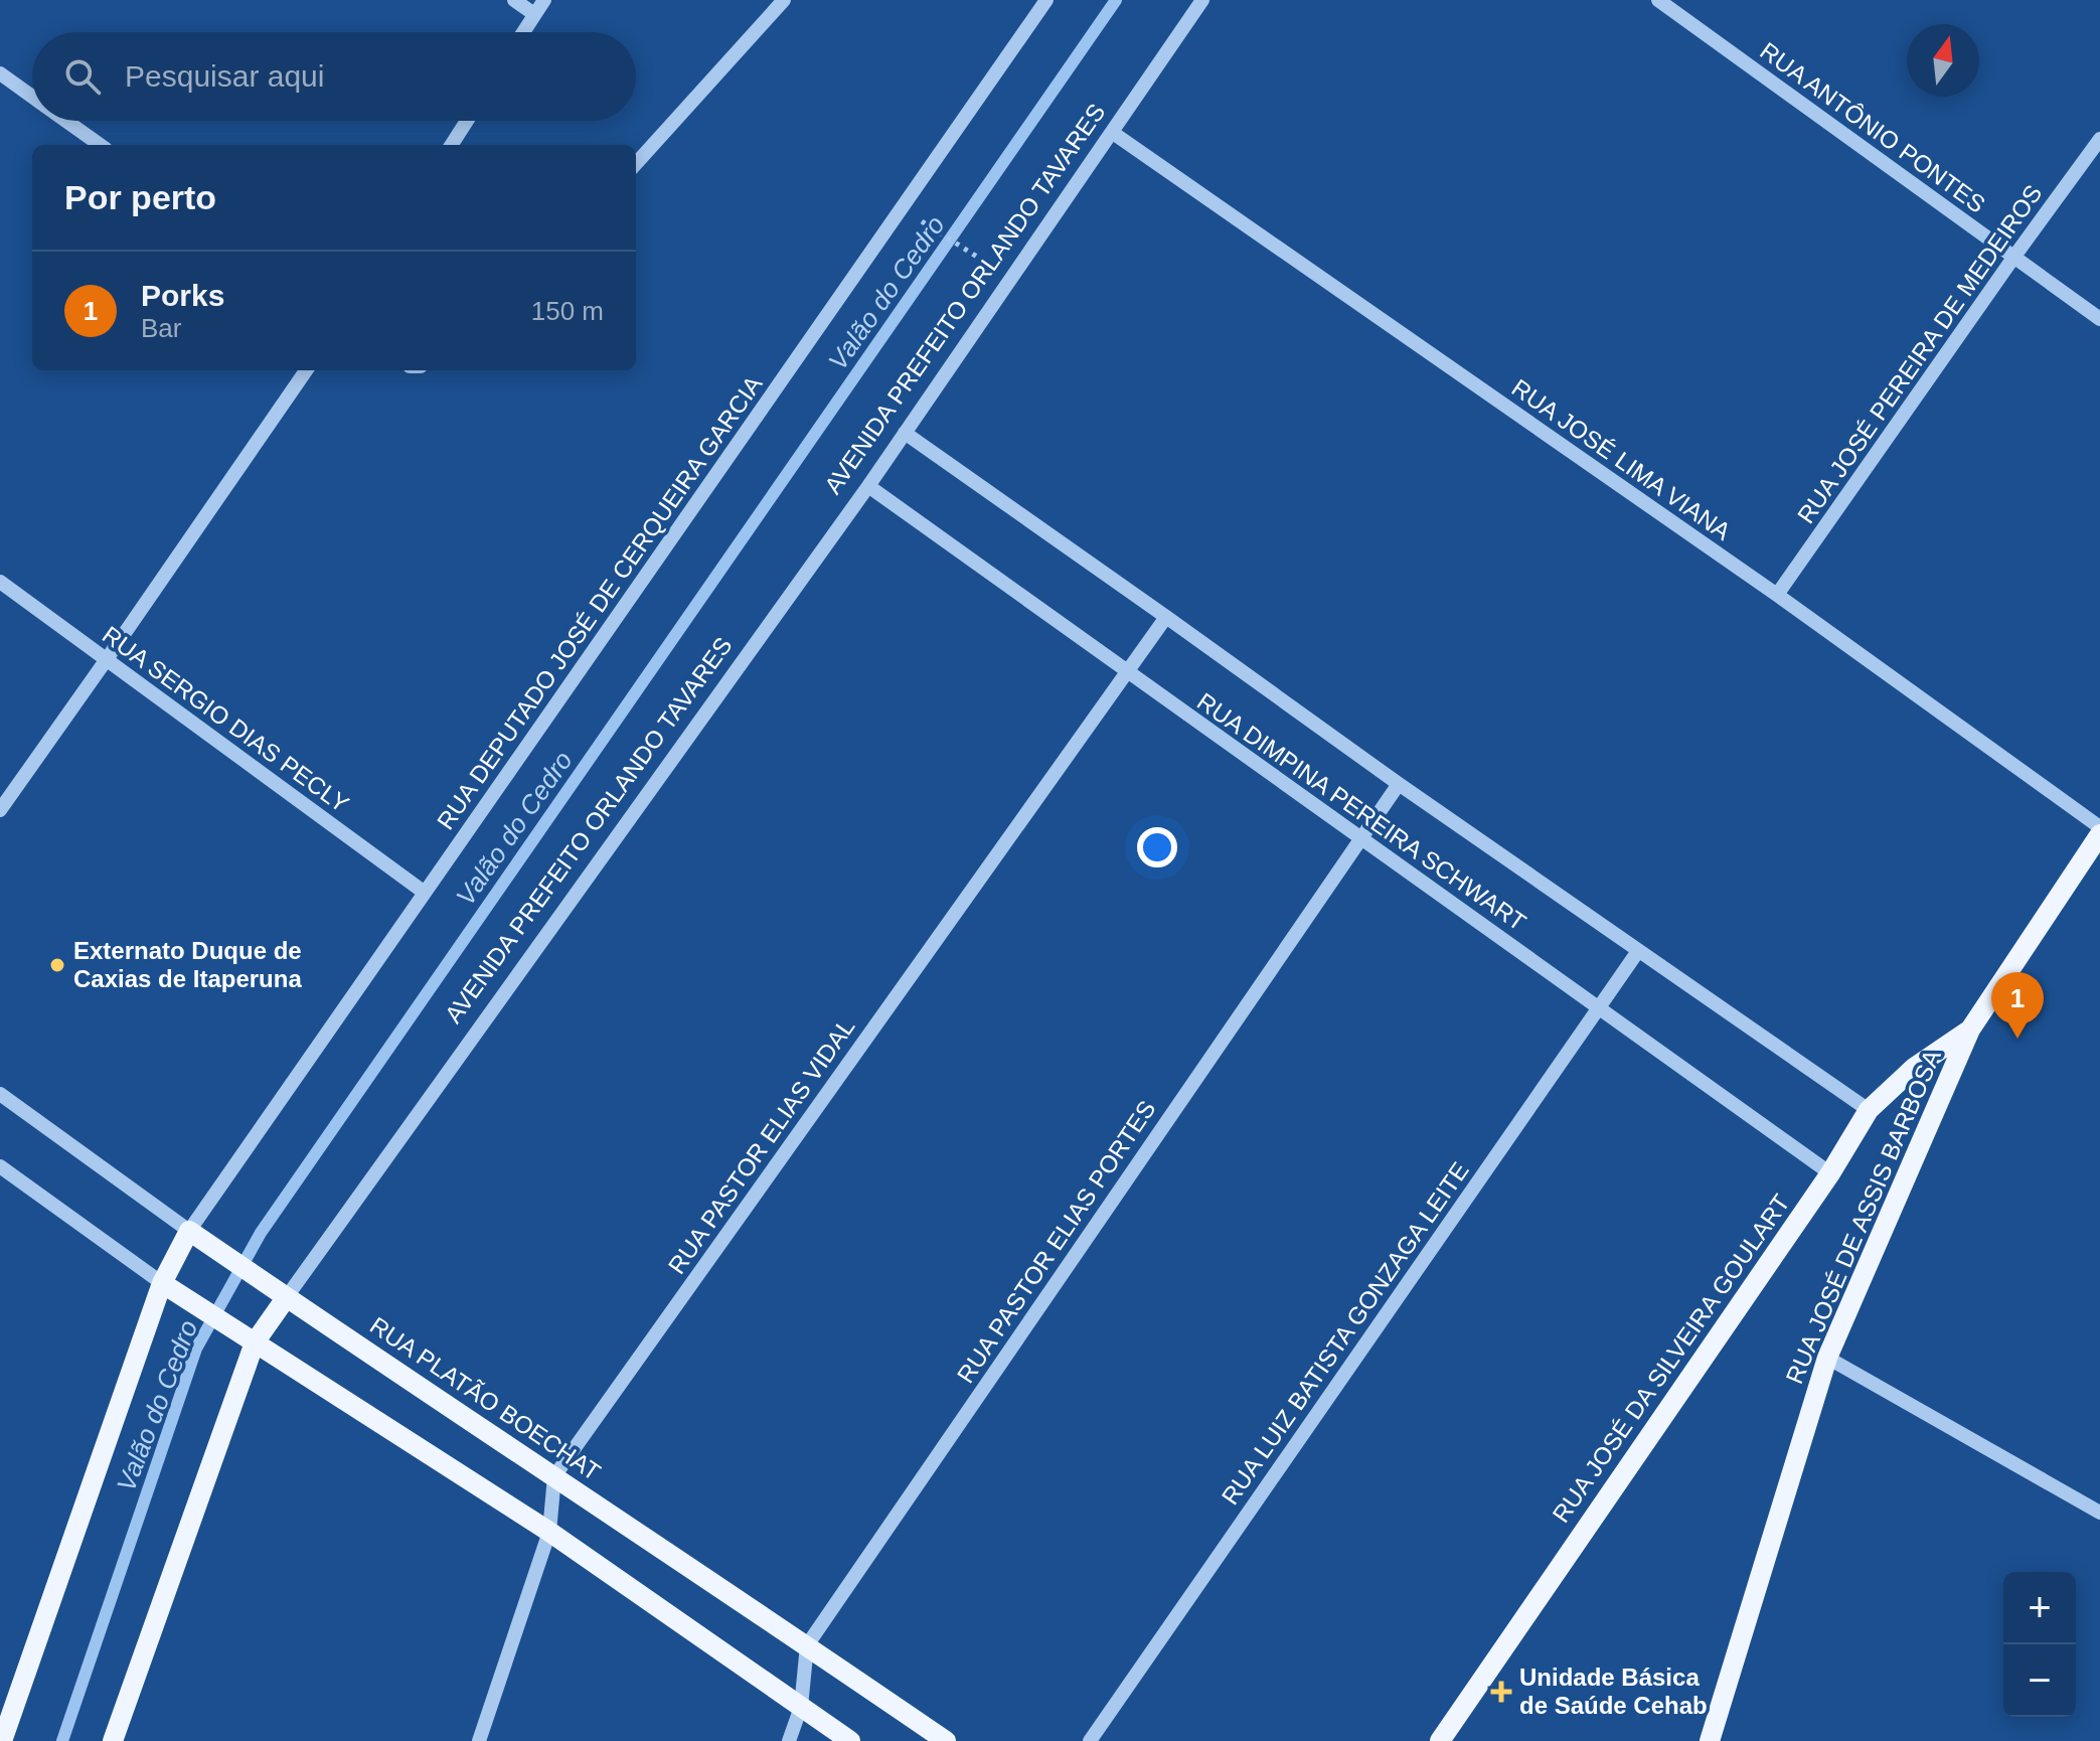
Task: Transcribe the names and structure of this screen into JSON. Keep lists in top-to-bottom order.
{
  "streets": {
    "main road": [
      "AVENIDA PREFEITO ORLANDO TAVARES",
      "RUA JOSÉ DE ASSIS BARBOSA",
      "RUA JOSÉ DA SILVEIRA GOULART",
      "RUA PLATÃO BOECHAT"
    ],
    "street": [
      "RUA ANTÔNIO PONTES",
      "RUA JOSÉ PEREIRA DE MEDEIROS",
      "RUA JOSÉ LIMA VIANA",
      "RUA DEPUTADO JOSÉ DE CERQUEIRA GARCIA",
      "RUA SERGIO DIAS PECLY",
      "RUA DIMPINA PEREIRA SCHWART",
      "RUA PASTOR ELIAS VIDAL",
      "RUA PASTOR ELIAS PORTES",
      "RUA LUIZ BATISTA GONZAGA LEITE"
    ]
  },
  "crossings": [
    ["RUA ANTÔNIO PONTES", "RUA JOSÉ PEREIRA DE MEDEIROS"],
    ["AVENIDA PREFEITO ORLANDO TAVARES", "RUA JOSÉ LIMA VIANA"],
    ["AVENIDA PREFEITO ORLANDO TAVARES", "RUA DIMPINA PEREIRA SCHWART"],
    ["AVENIDA PREFEITO ORLANDO TAVARES", "RUA PLATÃO BOECHAT"],
    ["RUA JOSÉ PEREIRA DE MEDEIROS", "RUA JOSÉ LIMA VIANA"],
    ["RUA DEPUTADO JOSÉ DE CERQUEIRA GARCIA", "RUA SERGIO DIAS PECLY"],
    ["RUA DEPUTADO JOSÉ DE CERQUEIRA GARCIA", "RUA PLATÃO BOECHAT"],
    ["RUA DIMPINA PEREIRA SCHWART", "RUA PASTOR ELIAS VIDAL"],
    ["RUA DIMPINA PEREIRA SCHWART", "RUA PASTOR ELIAS PORTES"],
    ["RUA DIMPINA PEREIRA SCHWART", "RUA LUIZ BATISTA GONZAGA LEITE"],
    ["RUA DIMPINA PEREIRA SCHWART", "RUA JOSÉ DA SILVEIRA GOULART"],
    ["RUA PASTOR ELIAS VIDAL", "RUA PLATÃO BOECHAT"],
    ["RUA JOSÉ DE ASSIS BARBOSA", "RUA JOSÉ DA SILVEIRA GOULART"],
    ["RUA PASTOR ELIAS PORTES", "RUA PLATÃO BOECHAT"]
  ],
  "water": ["Valão do Cedro"],
  "places": {
    "other": ["Externato Duque de Caxias de Itaperuna"],
    "health": ["Unidade Básica de Saúde Cehab"]
  },
  "north": "top",
  "page": {
    "search": "Pesquisar aqui",
    "heading": "Por perto",
    "list": [
      {
        "mark": "1",
        "name": "Porks",
        "note": "Bar",
        "value": "150 m"
      }
    ],
    "pins": "1",
    "map_buttons": ["+", "−"]
  }
}
